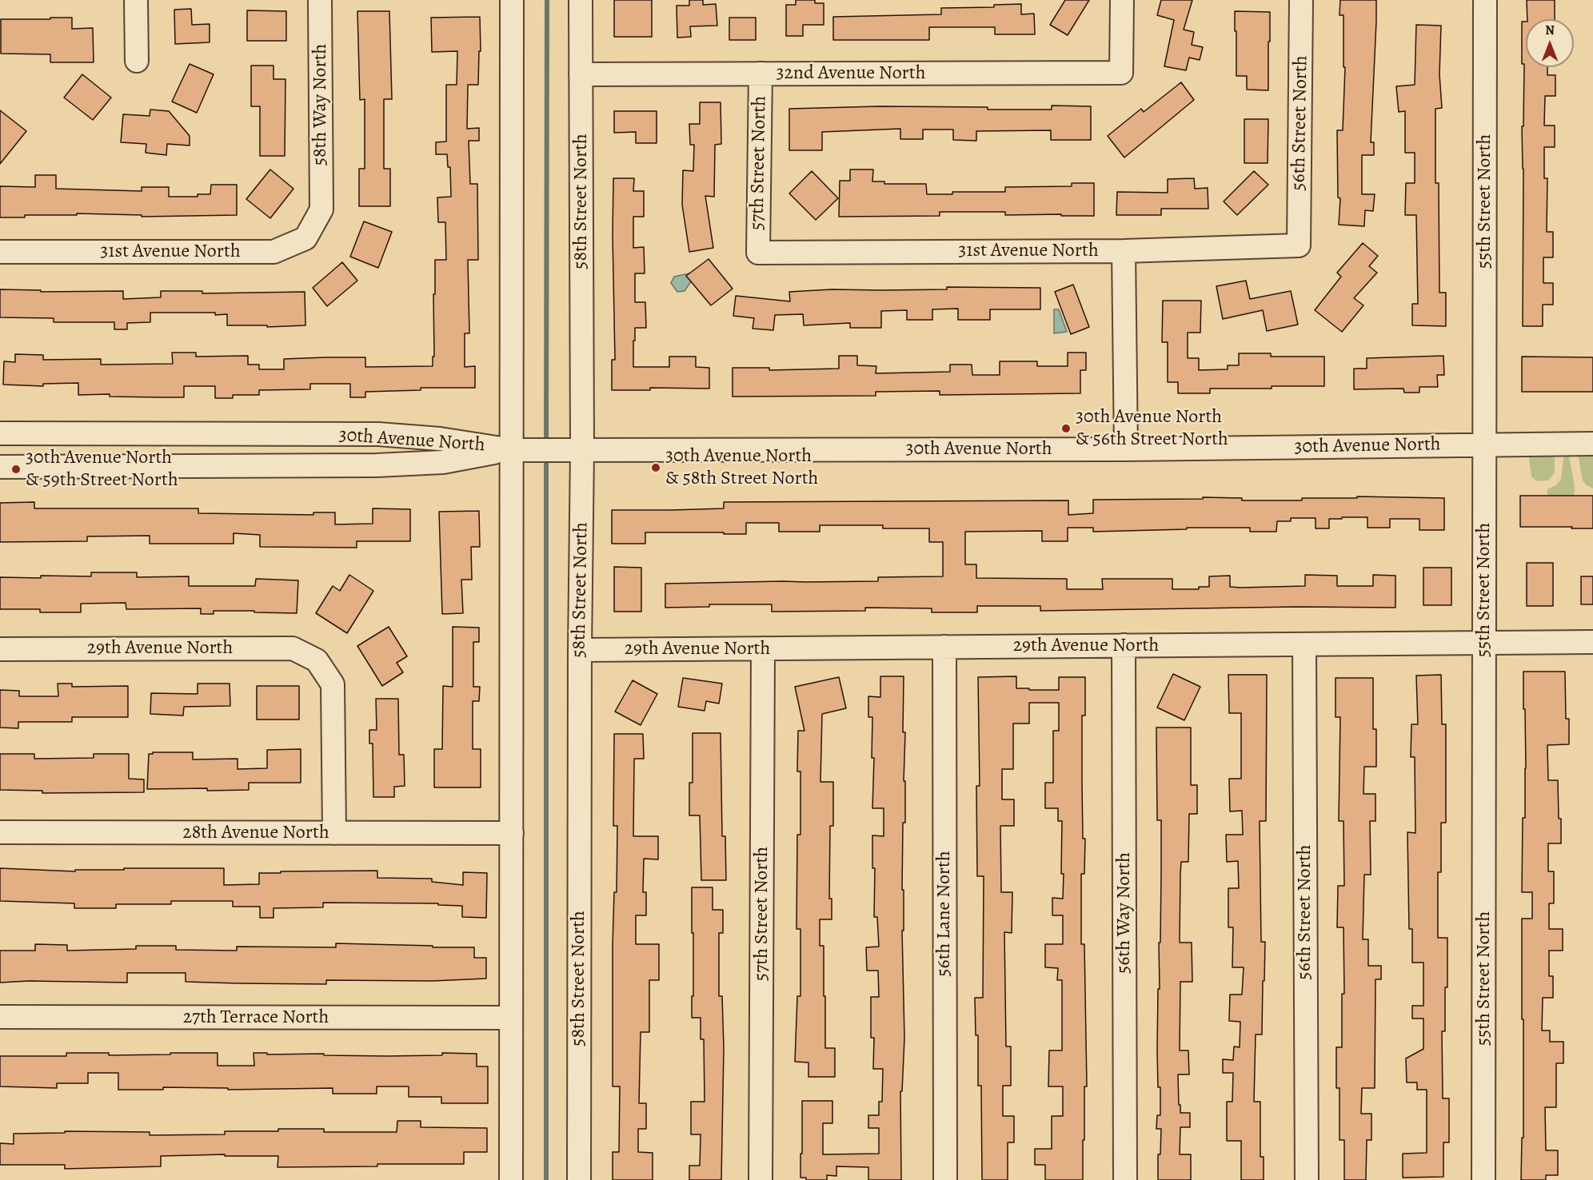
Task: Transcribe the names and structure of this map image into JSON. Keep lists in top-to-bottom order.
{
  "streets": {
    "street": [
      "32nd Avenue North",
      "58th Way North",
      "56th Street North",
      "57th Street North",
      "58th Street North",
      "55th Street North",
      "31st Avenue North",
      "30th Avenue North",
      "29th Avenue North",
      "28th Avenue North",
      "56th Way North",
      "56th Lane North",
      "27th Terrace North"
    ]
  },
  "crossings": [
    ["32nd Avenue North", "57th Street North"],
    ["32nd Avenue North", "58th Street North"],
    ["58th Way North", "31st Avenue North"],
    ["56th Street North", "31st Avenue North"],
    ["56th Street North", "29th Avenue North"],
    ["57th Street North", "31st Avenue North"],
    ["57th Street North", "29th Avenue North"],
    ["58th Street North", "30th Avenue North"],
    ["58th Street North", "29th Avenue North"],
    ["55th Street North", "30th Avenue North"],
    ["55th Street North", "29th Avenue North"],
    ["29th Avenue North", "28th Avenue North"],
    ["29th Avenue North", "56th Way North"],
    ["29th Avenue North", "56th Lane North"]
  ],
  "places": ["30th Avenue North & 56th Street North", "30th Avenue North & 58th Street North", "30th Avenue North & 59th Street North"],
  "north": "top"
}
